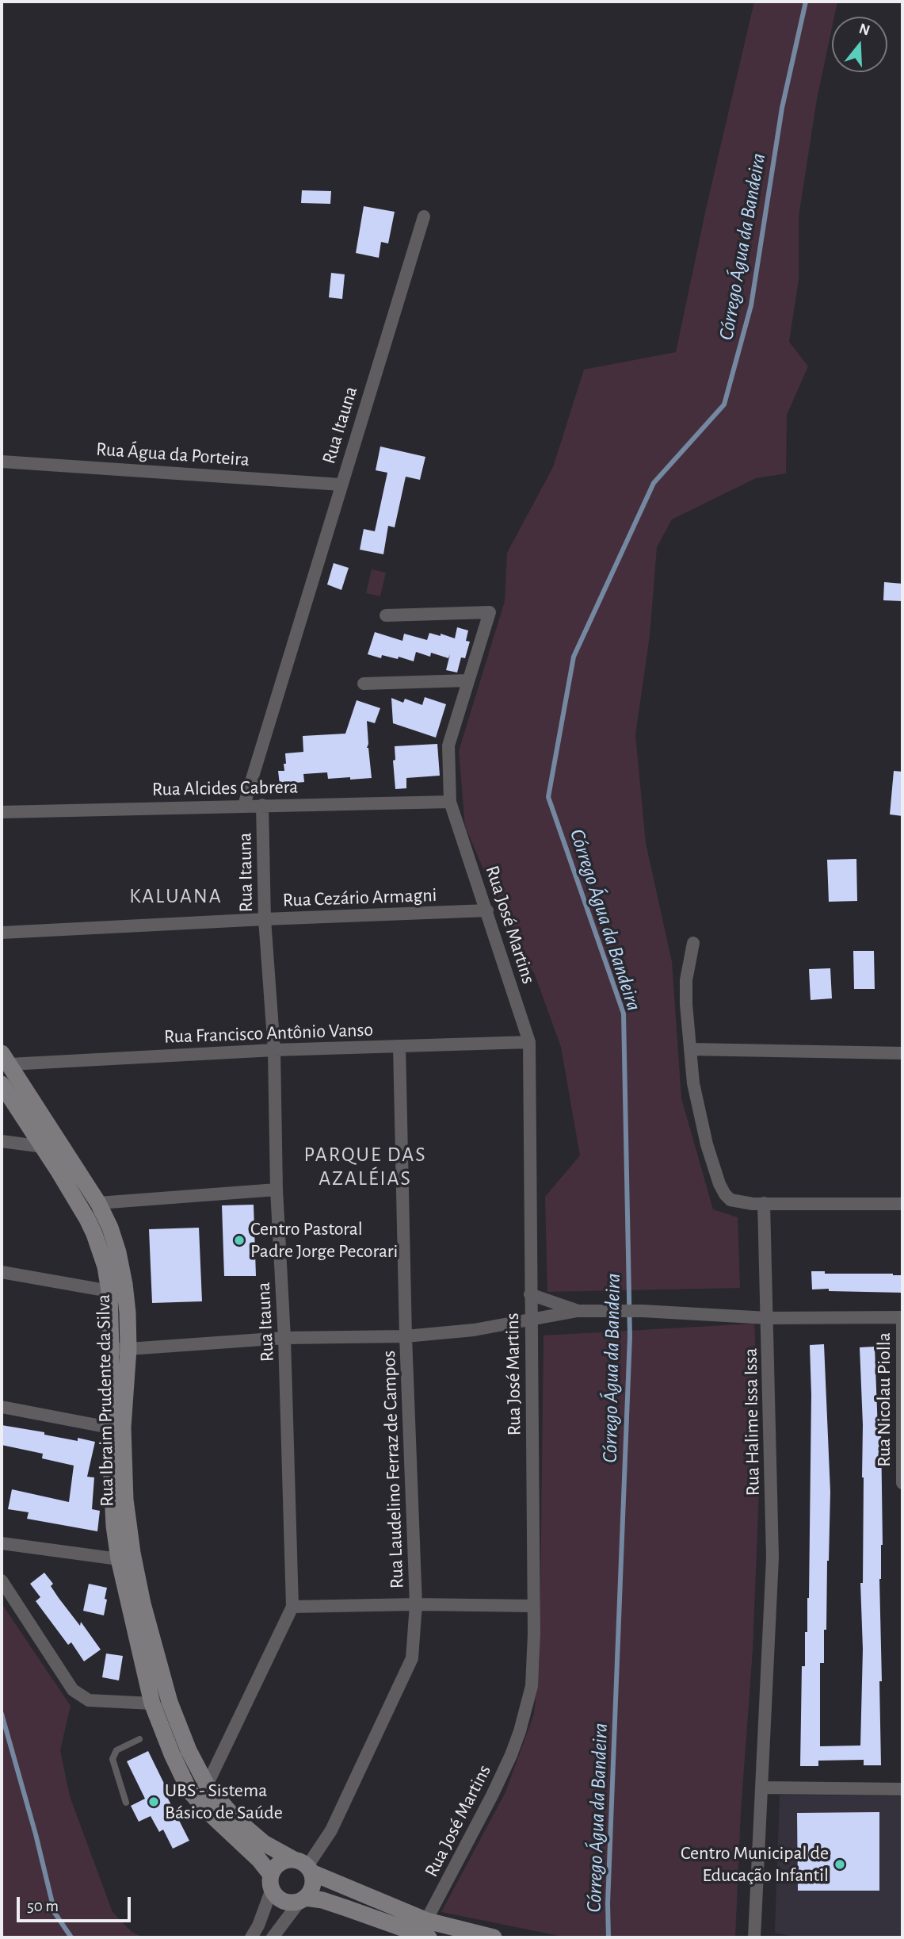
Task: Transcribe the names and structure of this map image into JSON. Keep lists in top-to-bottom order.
{
  "streets": {
    "street": [
      "Rua Itauna",
      "Rua Água da Porteira",
      "Rua Alcides Cabrera",
      "Rua Cezário Armagni",
      "Rua José Martins",
      "Rua Francisco Antônio Vanso",
      "Rua Nicolau Piolla",
      "Rua Ibraim Prudente da Silva",
      "Rua Halime Issa Issa",
      "Rua Laudelino Ferraz de Campos"
    ]
  },
  "crossings": [
    ["Rua Itauna", "Rua Água da Porteira"],
    ["Rua Itauna", "Rua Alcides Cabrera"],
    ["Rua Itauna", "Rua Cezário Armagni"],
    ["Rua Itauna", "Rua Francisco Antônio Vanso"],
    ["Rua Itauna", "Rua Ibraim Prudente da Silva"],
    ["Rua Alcides Cabrera", "Rua José Martins"],
    ["Rua Cezário Armagni", "Rua José Martins"],
    ["Rua José Martins", "Rua Francisco Antônio Vanso"],
    ["Rua José Martins", "Rua Ibraim Prudente da Silva"],
    ["Rua Francisco Antônio Vanso", "Rua Ibraim Prudente da Silva"],
    ["Rua Francisco Antônio Vanso", "Rua Laudelino Ferraz de Campos"],
    ["Rua Ibraim Prudente da Silva", "Rua Laudelino Ferraz de Campos"]
  ],
  "districts": ["KALUANA", "PARQUE DAS AZALÉIAS"],
  "water": ["Córrego Água da Bandeira"],
  "places": ["Centro Pastoral Padre Jorge Pecorari", "UBS - Sistema Básico de Saúde", "Centro Municipal de Educação Infantil"],
  "scale_bar": "50 m",
  "north": "top"
}
